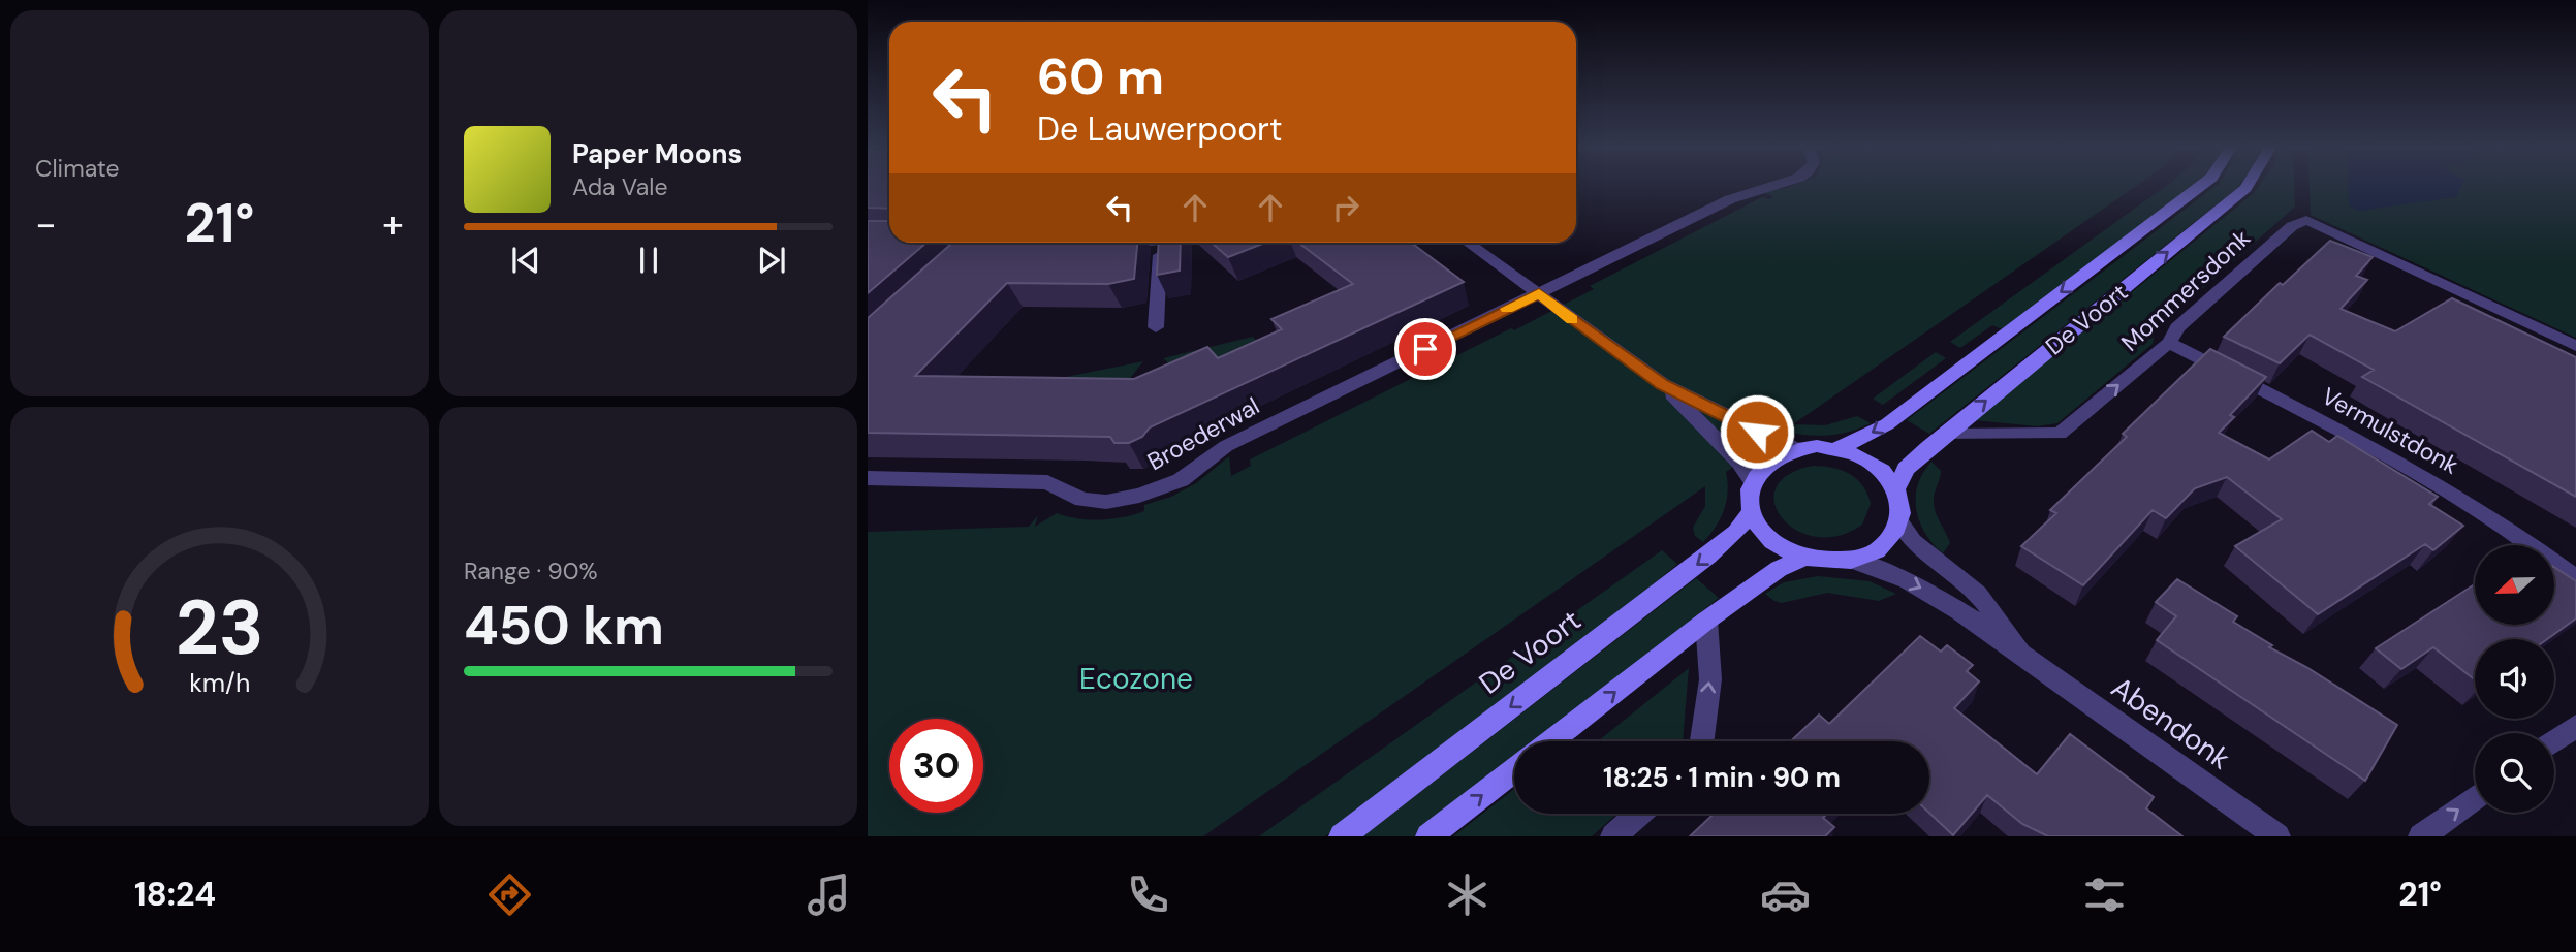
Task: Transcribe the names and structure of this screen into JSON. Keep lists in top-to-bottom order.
{
  "streets": {
    "street": [
      "Mommersdonk",
      "De Voort",
      "Vermulstdonk",
      "Broederwal",
      "Abendonk"
    ]
  },
  "crossings": [
    ["Mommersdonk", "De Voort"],
    ["Mommersdonk", "Vermulstdonk"],
    ["De Voort", "Abendonk"]
  ],
  "parks": ["Ecozone"],
  "north": "left",
  "page": {
    "tile": [
      "Climate",
      ["Range · 90%", "450 km"]
    ],
    "turn": ["60 m", "De Lauwerpoort"],
    "song": ["Paper Moons", "Ada Vale"],
    "heat": ["−", "21°", "+"],
    "limit": "30",
    "trip": "18:25 · 1 min · 90 m",
    "tabs": ["18:24", "21°"],
    "gauge": ["23", "km/h"]
  }
}
